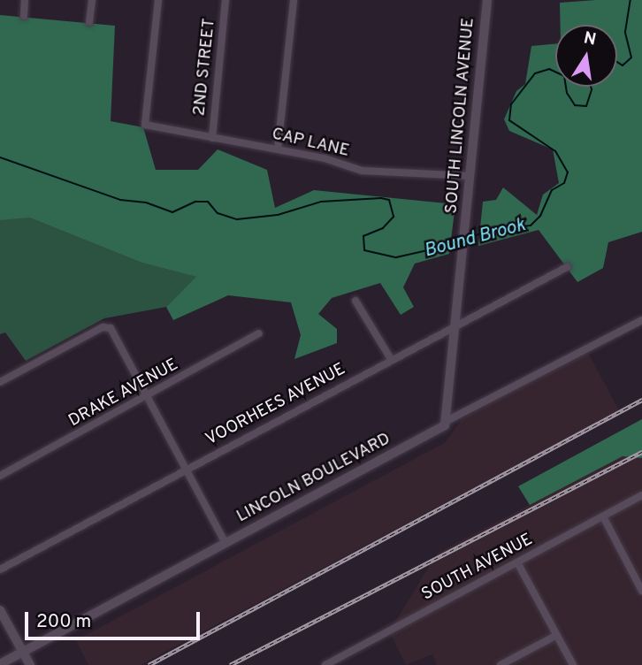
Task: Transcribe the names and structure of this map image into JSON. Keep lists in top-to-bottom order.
{
  "streets": {
    "street": [
      "2ND STREET",
      "SOUTH LINCOLN AVENUE",
      "CAP LANE",
      "DRAKE AVENUE",
      "VOORHEES AVENUE",
      "LINCOLN BOULEVARD",
      "SOUTH AVENUE"
    ]
  },
  "crossings": [
    ["2ND STREET", "CAP LANE"],
    ["SOUTH LINCOLN AVENUE", "CAP LANE"],
    ["SOUTH LINCOLN AVENUE", "VOORHEES AVENUE"],
    ["SOUTH LINCOLN AVENUE", "LINCOLN BOULEVARD"]
  ],
  "water": ["Bound Brook"],
  "scale_bar": "200 m",
  "north": "top"
}
